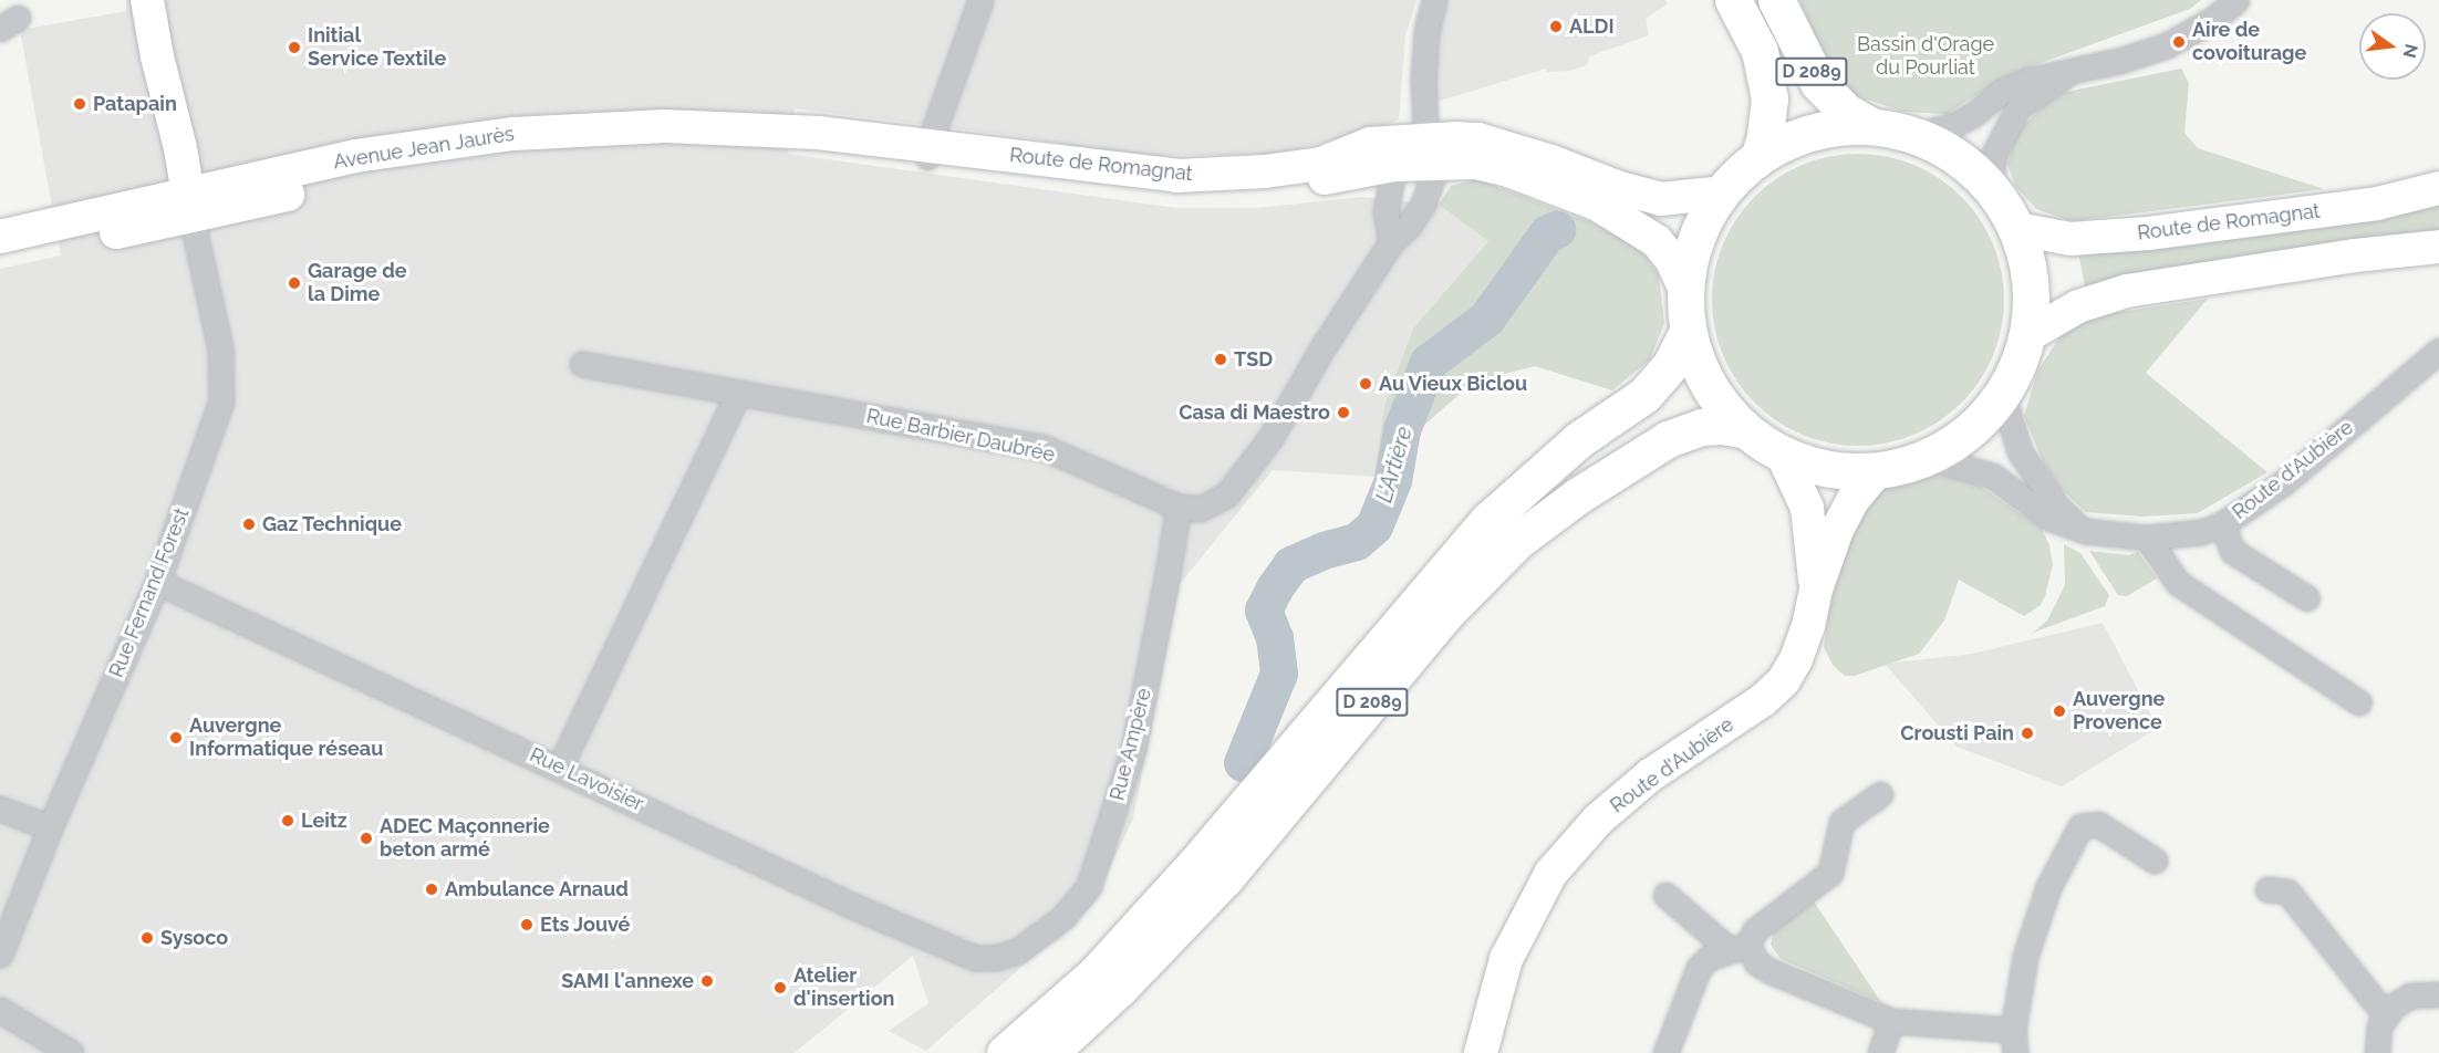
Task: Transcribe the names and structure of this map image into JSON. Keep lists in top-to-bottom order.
{
  "streets": {
    "main road": [
      "D 2089",
      "Avenue Jean Jaurès",
      "Route de Romagnat",
      "Route d'Aubière"
    ],
    "street": [
      "Rue Barbier Daubrée",
      "Rue Fernand Forest",
      "Rue Ampère",
      "Rue Lavoisier"
    ]
  },
  "crossings": [
    ["Avenue Jean Jaurès", "Route de Romagnat"],
    ["Avenue Jean Jaurès", "Rue Fernand Forest"],
    ["Route de Romagnat", "Rue Barbier Daubrée"],
    ["Rue Barbier Daubrée", "Rue Ampère"],
    ["Rue Fernand Forest", "Rue Lavoisier"],
    ["Rue Ampère", "Rue Lavoisier"]
  ],
  "water": ["L'Artière"],
  "parks": ["Bassin d'Orage du Pourliat"],
  "places": [
    "ALDI",
    "Aire de covoiturage",
    "Initial Service Textile",
    "Patapain",
    "Garage de la Dime",
    "TSD",
    "Au Vieux Biclou",
    "Casa di Maestro",
    "Gaz Technique",
    "Auvergne Provence",
    "Crousti Pain",
    "Auvergne Informatique réseau",
    "Leitz",
    "ADEC Maçonnerie beton armé",
    "Ambulance Arnaud",
    "Ets Jouvé",
    "Sysoco",
    "SAMI l'annexe",
    "Atelier d'insertion"
  ],
  "north": "right"
}
